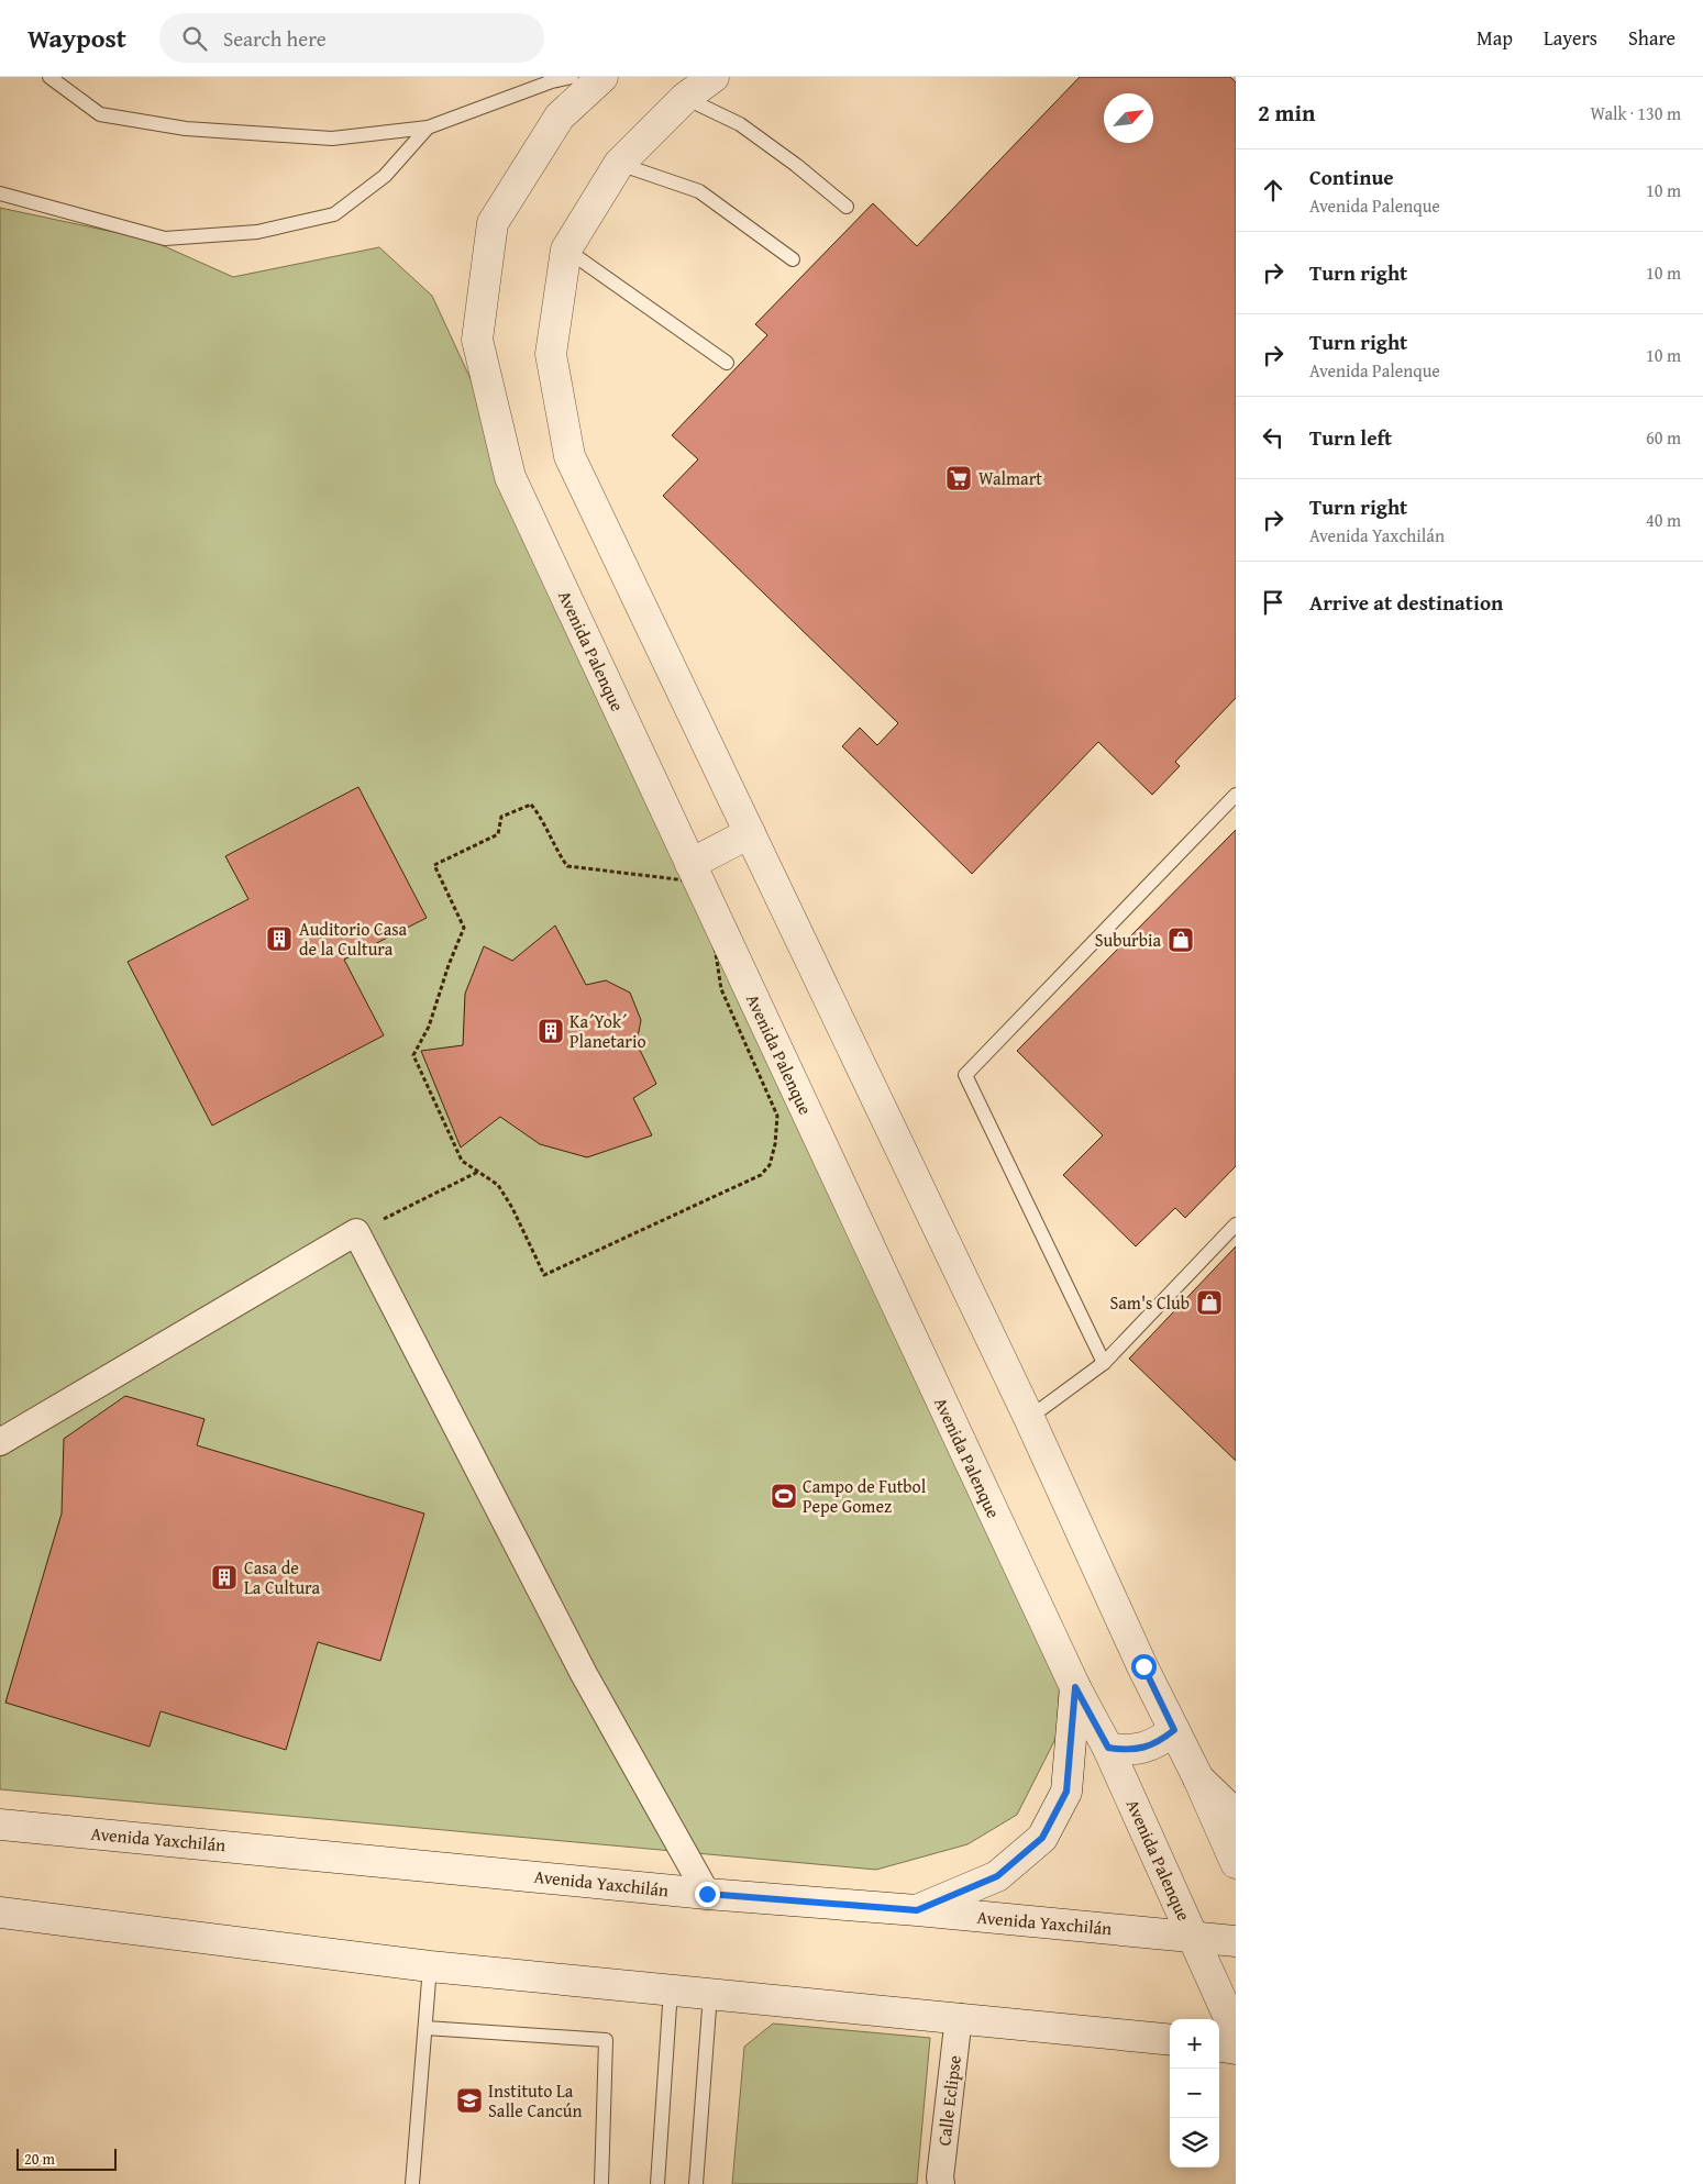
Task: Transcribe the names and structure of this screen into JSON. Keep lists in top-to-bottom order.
{
  "streets": {
    "street": ["Avenida Palenque", "Avenida Yaxchilán", "Calle Eclipse"]
  },
  "crossings": [
    ["Avenida Palenque", "Avenida Yaxchilán"]
  ],
  "places": {
    "supermarket": ["Walmart"],
    "building": ["Auditorio Casa de la Cultura", "Ka´Yok´ Planetario", "Casa de La Cultura"],
    "shop": ["Suburbia", "Sam's Club"],
    "sports": ["Campo de Futbol Pepe Gomez"],
    "school or university": ["Instituto La Salle Cancún"]
  },
  "scale_bar": "20 m",
  "north": "top right",
  "page": {
    "header": "Waypost",
    "search": "Search here",
    "nav": ["Map", "Layers", "Share"],
    "heading": ["2 min", "Walk · 130 m"],
    "list": [
      ["Continue", "Avenida Palenque", "10 m"],
      ["Turn right", "10 m"],
      ["Turn right", "Avenida Palenque", "10 m"],
      ["Turn left", "60 m"],
      ["Turn right", "Avenida Yaxchilán", "40 m"],
      "Arrive at destination"
    ],
    "map_buttons": ["+", "−"],
    "scale": "20 m"
  }
}
